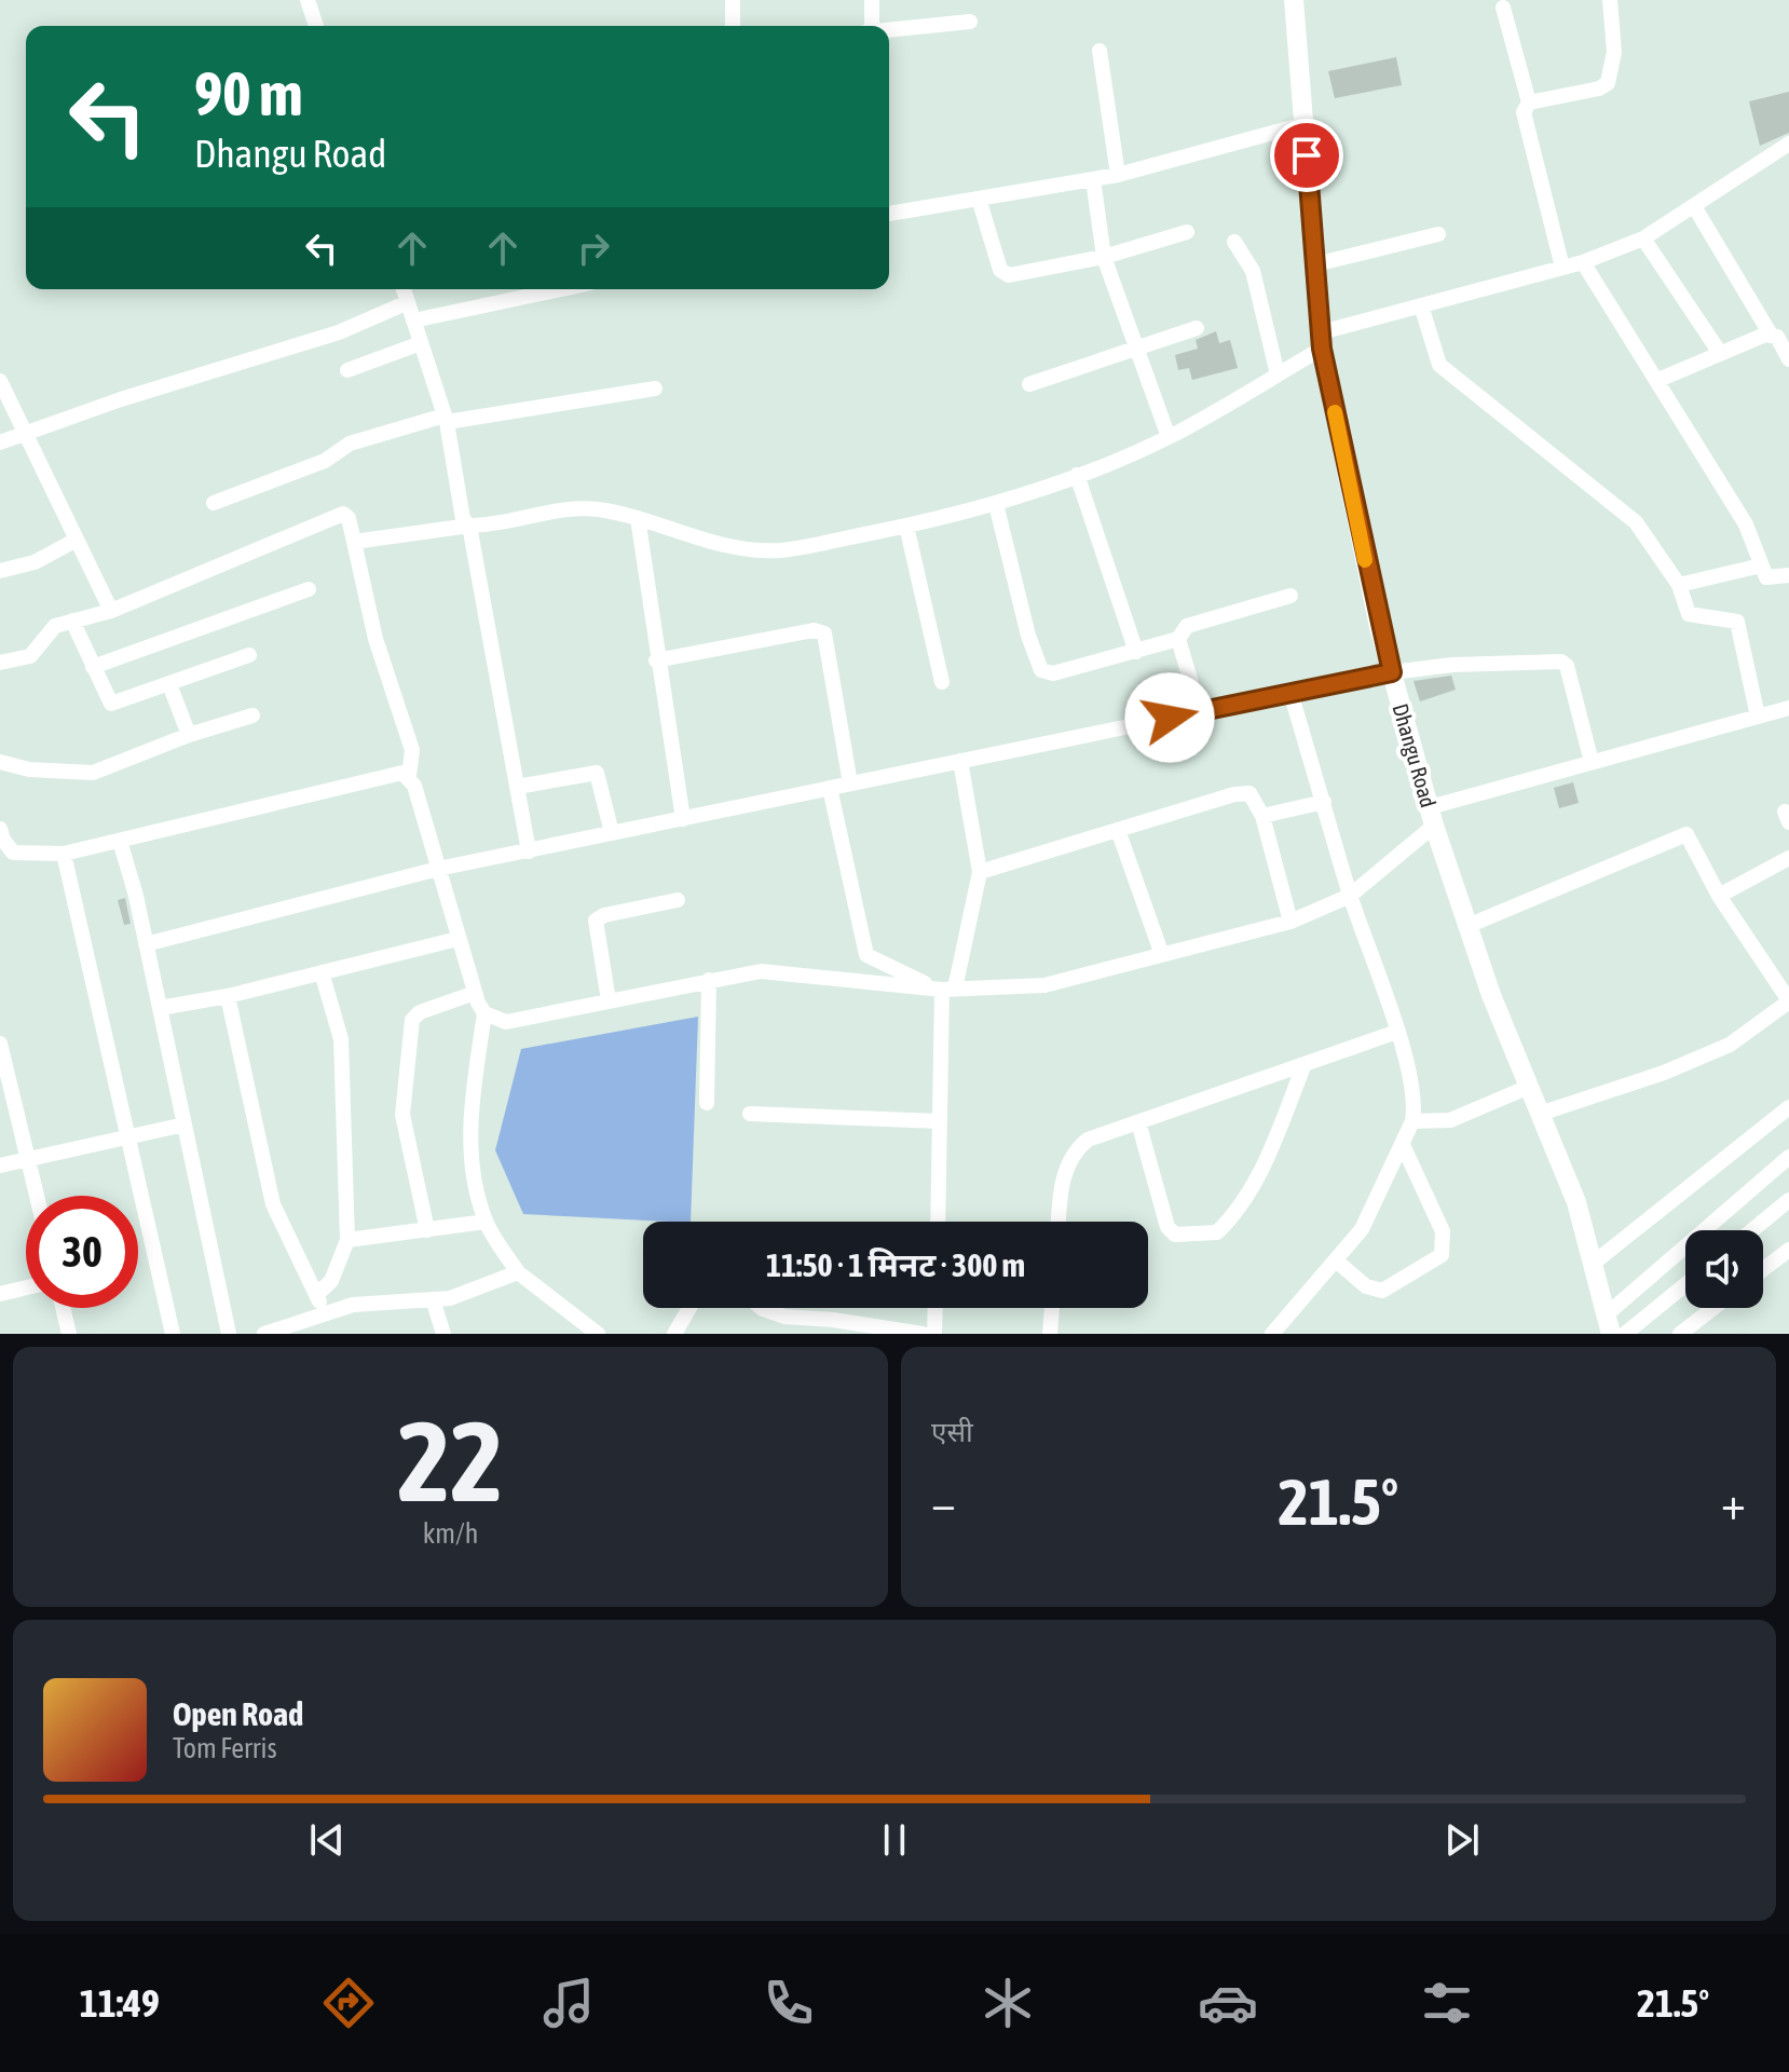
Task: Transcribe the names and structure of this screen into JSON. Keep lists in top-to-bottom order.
{
  "streets": {
    "street": ["Dhangu Road"]
  },
  "page": {
    "turn": ["90 m", "Dhangu Road"],
    "limit": "30",
    "trip": "11:50 · 1 मिनट · 300 m",
    "tile": [
      ["22", "km/h"],
      "एसी"
    ],
    "heat": ["−", "21.5°", "+"],
    "song": ["Open Road", "Tom Ferris"],
    "tabs": ["11:49", "21.5°"]
  }
}
